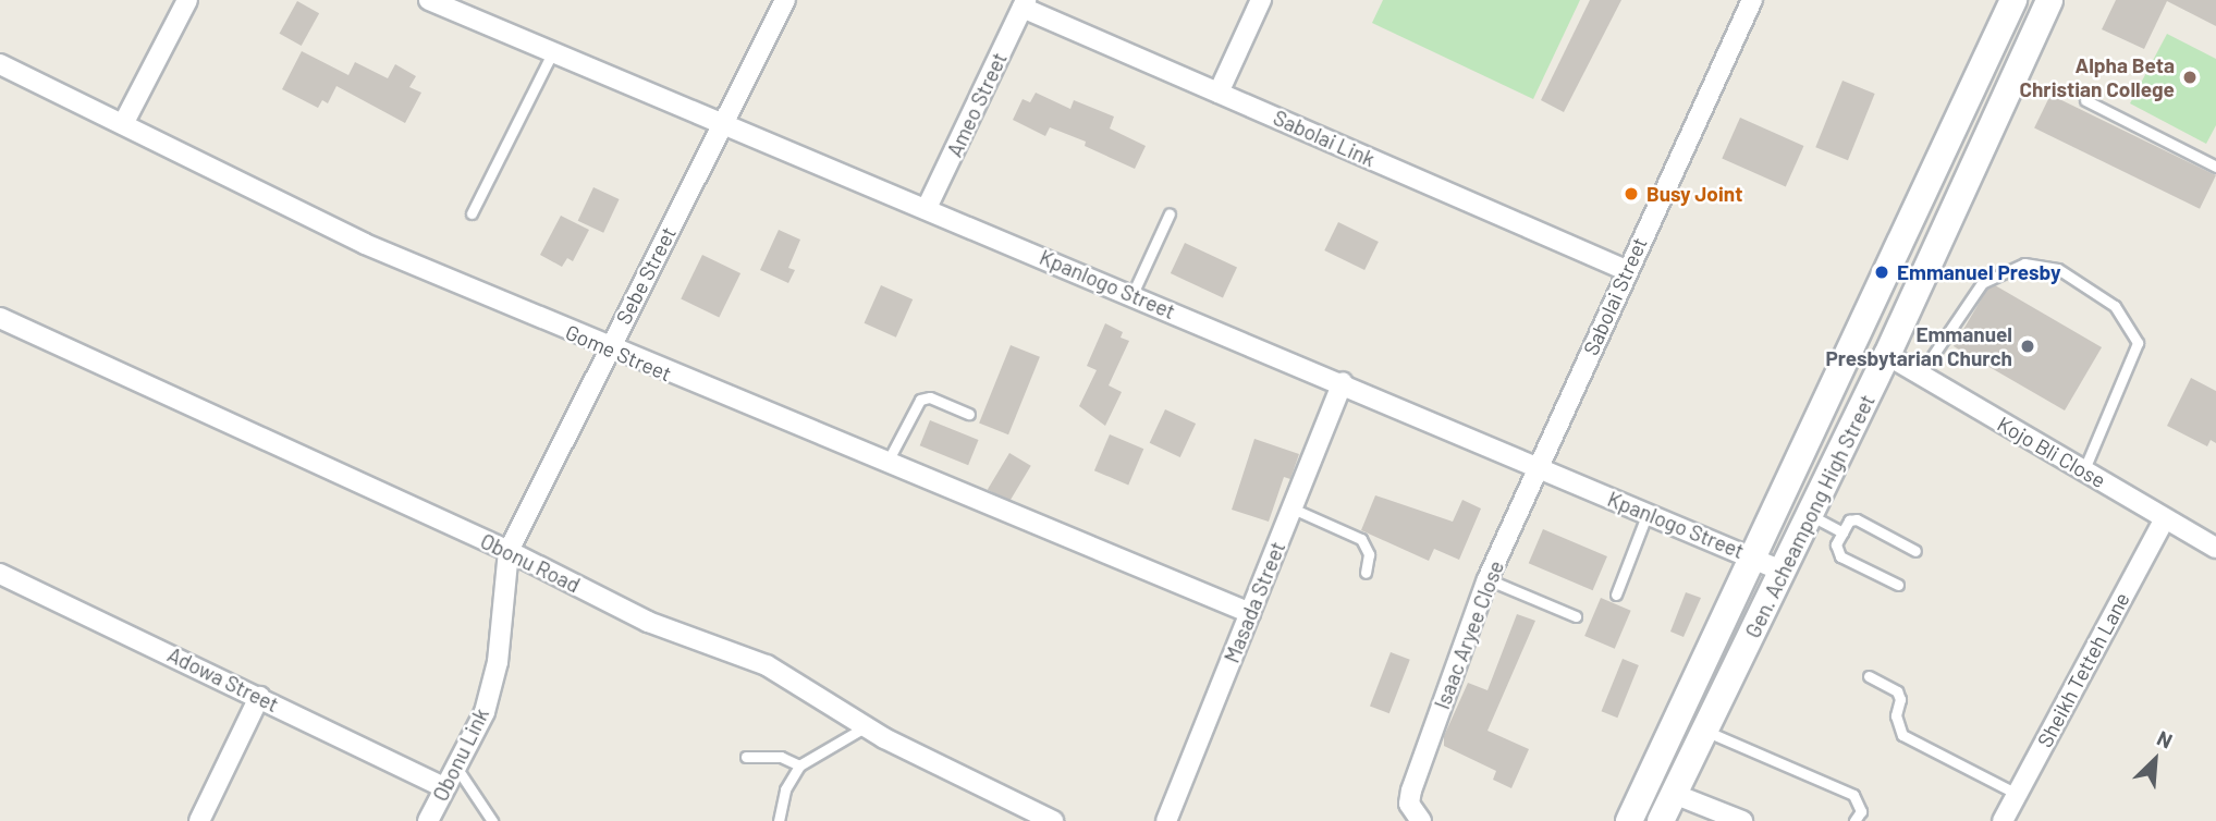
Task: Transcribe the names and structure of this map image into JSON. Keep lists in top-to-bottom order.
{
  "streets": {
    "main road": ["Gen. Acheampong High Street"],
    "street": [
      "Ameo Street",
      "Sabolai Link",
      "Sebe Street",
      "Kpanlogo Street",
      "Sabolai Street",
      "Gome Street",
      "Kojo Bli Close",
      "Obonu Road",
      "Masada Street",
      "Isaac Aryee Close",
      "Sheikh Tetteh Lane",
      "Adowa Street",
      "Obonu Link"
    ]
  },
  "crossings": [
    ["Ameo Street", "Sabolai Link"],
    ["Ameo Street", "Kpanlogo Street"],
    ["Sabolai Link", "Sabolai Street"],
    ["Sebe Street", "Kpanlogo Street"],
    ["Sebe Street", "Gome Street"],
    ["Sebe Street", "Obonu Road"],
    ["Sebe Street", "Obonu Link"],
    ["Kpanlogo Street", "Sabolai Street"],
    ["Kpanlogo Street", "Gen. Acheampong High Street"],
    ["Kpanlogo Street", "Masada Street"],
    ["Kpanlogo Street", "Isaac Aryee Close"],
    ["Sabolai Street", "Isaac Aryee Close"],
    ["Gome Street", "Masada Street"],
    ["Kojo Bli Close", "Gen. Acheampong High Street"],
    ["Kojo Bli Close", "Sheikh Tetteh Lane"],
    ["Obonu Road", "Obonu Link"],
    ["Adowa Street", "Obonu Link"]
  ],
  "places": [
    "Alpha Beta Christian College",
    "Busy Joint",
    "Emmanuel Presby",
    "Emmanuel Presbytarian Church"
  ],
  "north": "top right"
}
